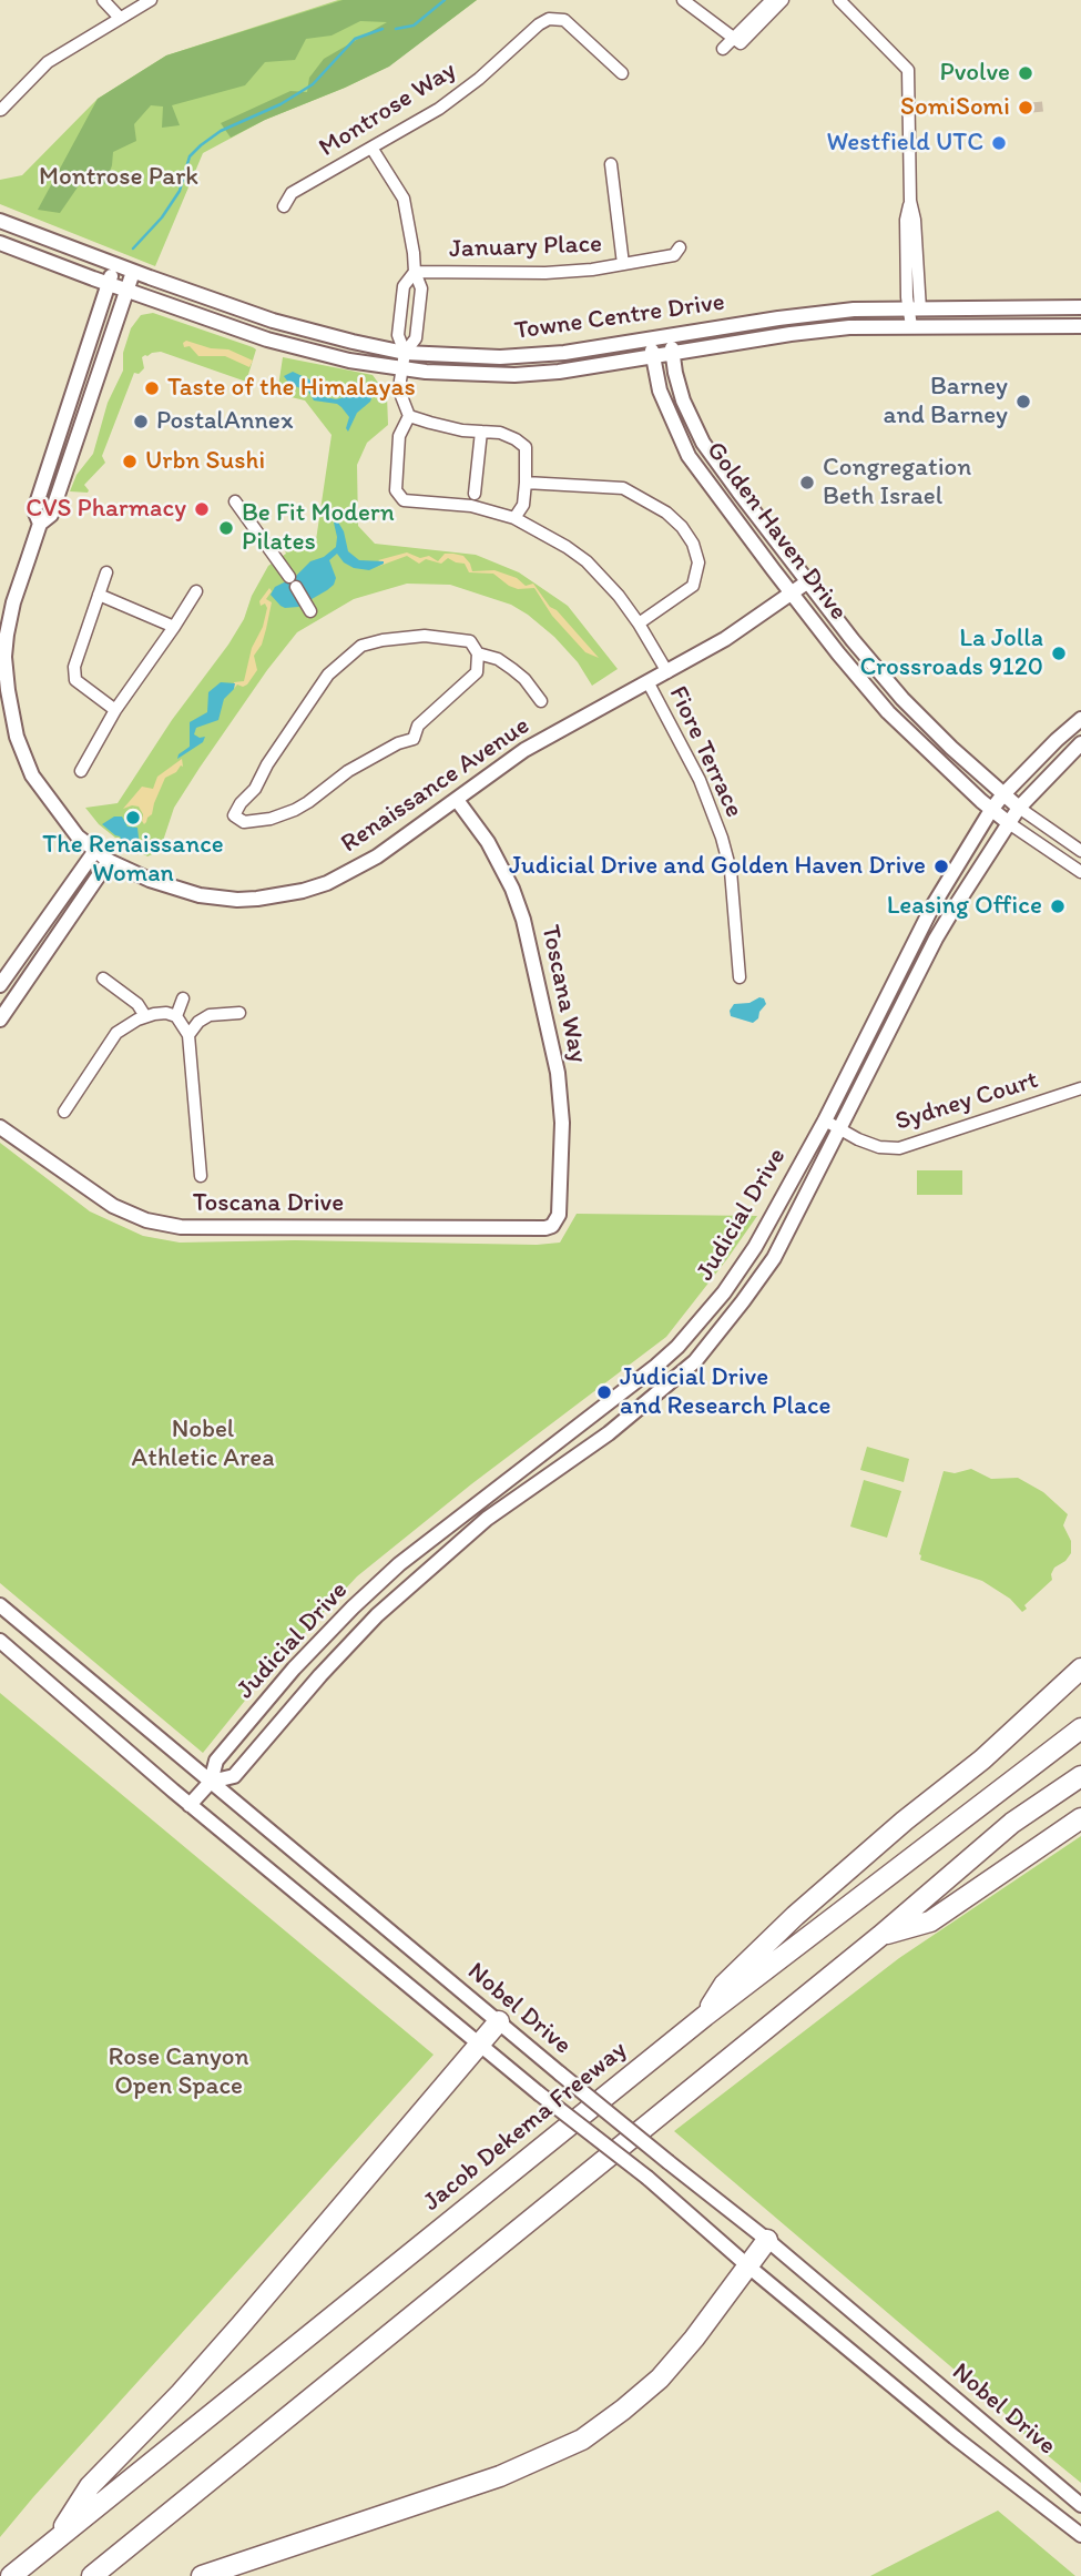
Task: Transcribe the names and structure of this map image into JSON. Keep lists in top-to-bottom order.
{
  "streets": {
    "highway": ["Jacob Dekema Freeway"],
    "street": [
      "Montrose Way",
      "January Place",
      "Towne Centre Drive",
      "Golden Haven Drive",
      "Fiore Terrace",
      "Renaissance Avenue",
      "Toscana Way",
      "Sydney Court",
      "Toscana Drive",
      "Judicial Drive",
      "Nobel Drive"
    ]
  },
  "crossings": [
    ["Towne Centre Drive", "Golden Haven Drive"],
    ["Towne Centre Drive", "Renaissance Avenue"],
    ["Golden Haven Drive", "Renaissance Avenue"],
    ["Golden Haven Drive", "Judicial Drive"],
    ["Fiore Terrace", "Renaissance Avenue"],
    ["Renaissance Avenue", "Toscana Way"],
    ["Toscana Way", "Toscana Drive"],
    ["Sydney Court", "Judicial Drive"],
    ["Judicial Drive", "Nobel Drive"]
  ],
  "parks": ["Montrose Park", "Nobel Athletic Area", "Rose Canyon Open Space"],
  "places": [
    "Pvolve",
    "SomiSomi",
    "Westfield UTC",
    "Taste of the Himalayas",
    "Barney and Barney",
    "PostalAnnex",
    "Urbn Sushi",
    "Congregation Beth Israel",
    "CVS Pharmacy",
    "Be Fit Modern Pilates",
    "La Jolla Crossroads 9120",
    "The Renaissance Woman",
    "Judicial Drive and Golden Haven Drive",
    "Leasing Office",
    "Judicial Drive and Research Place"
  ]
}
